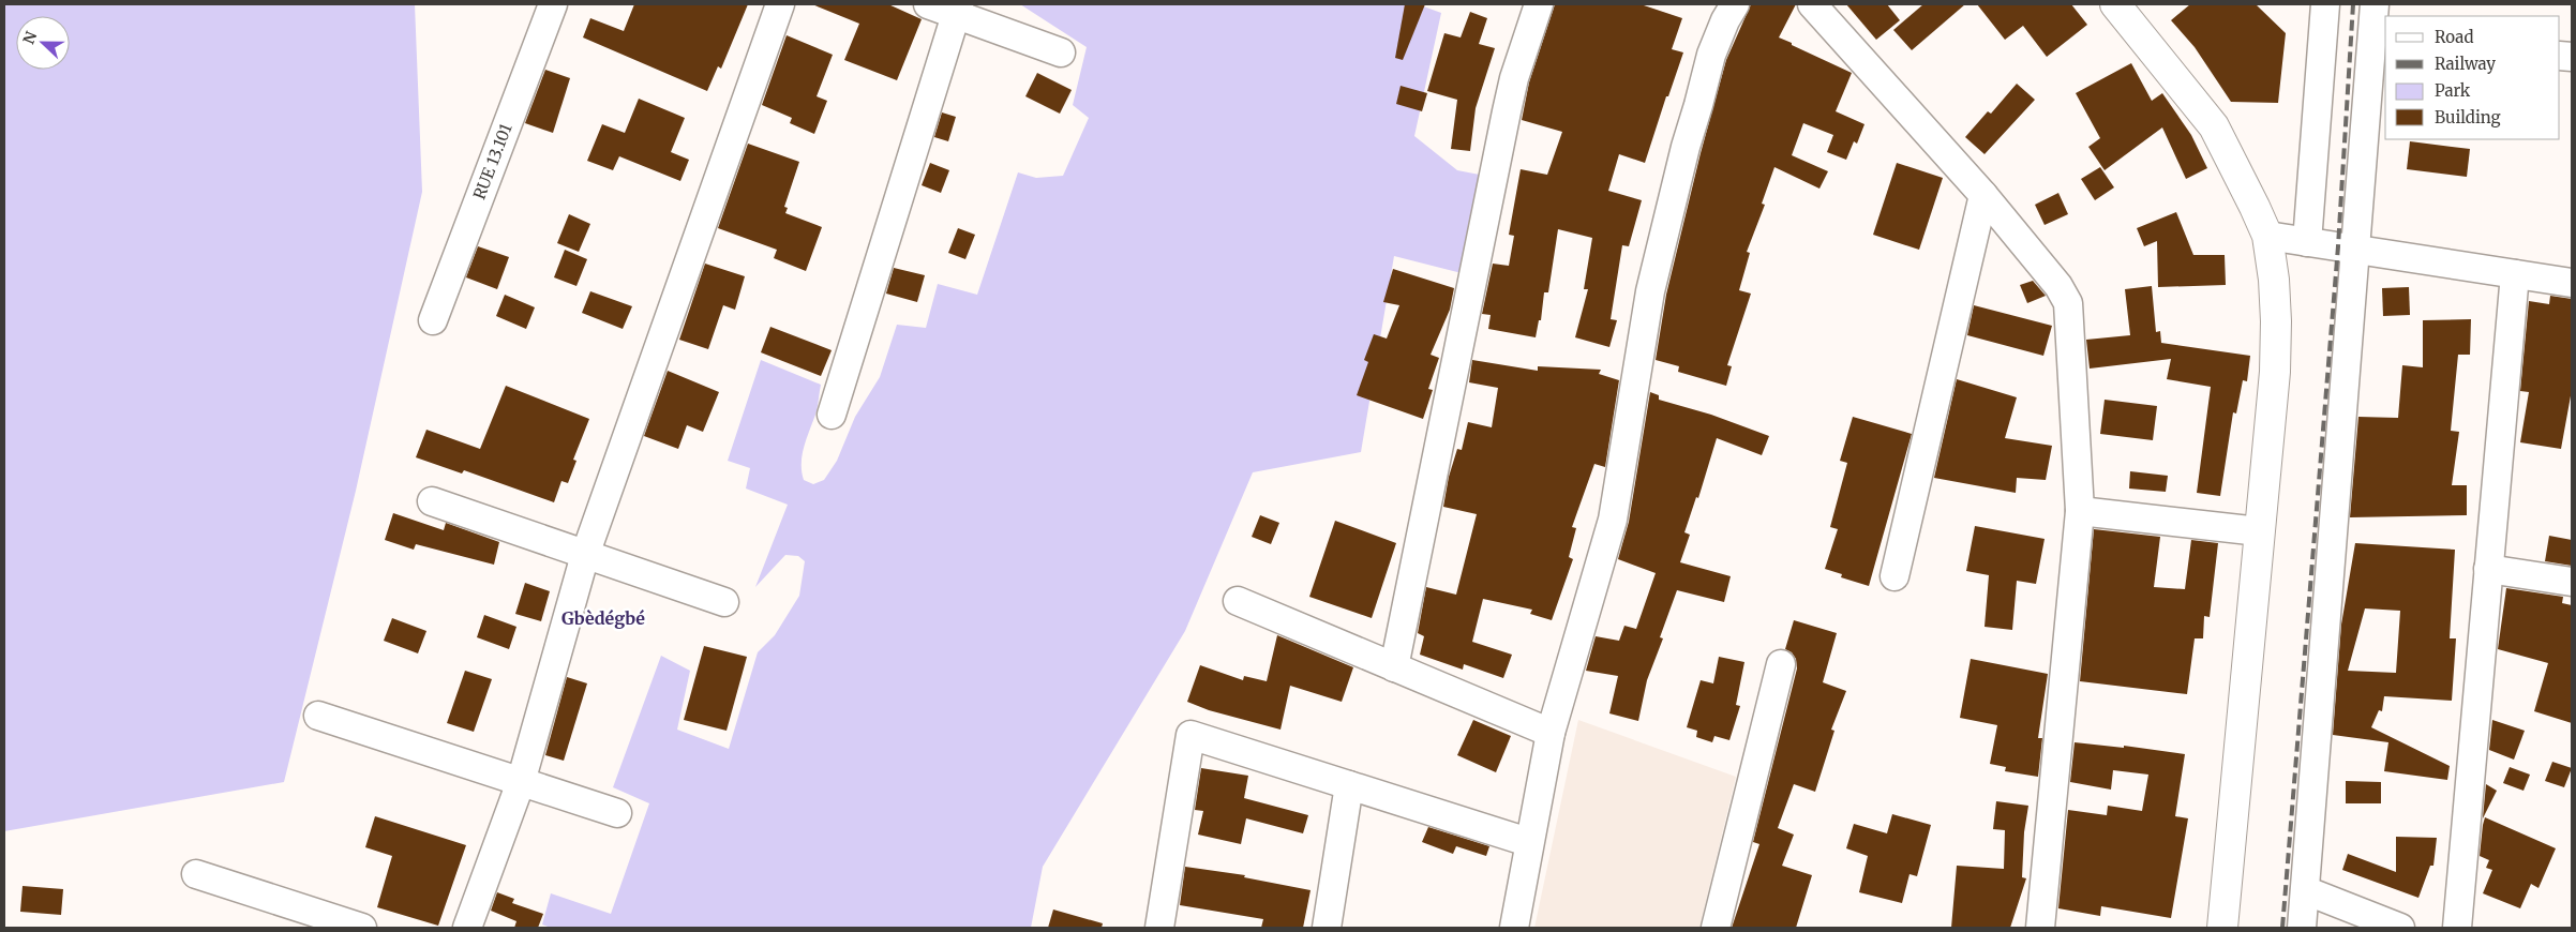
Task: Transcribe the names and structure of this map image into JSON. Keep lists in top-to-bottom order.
{
  "streets": {
    "street": ["RUE 13.101"]
  },
  "districts": ["Gbèdégbé"],
  "legend": [
    "Road",
    "Railway",
    "Park",
    "Building"
  ],
  "north": "left"
}
